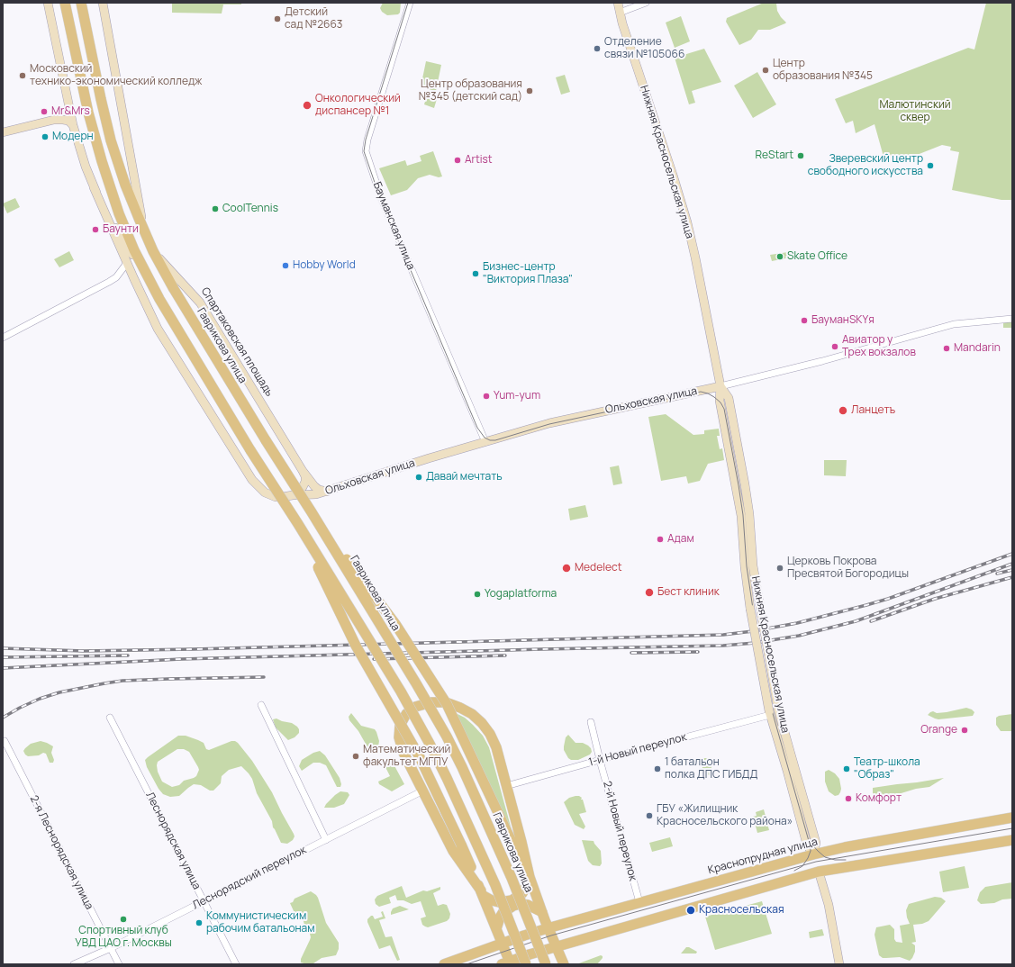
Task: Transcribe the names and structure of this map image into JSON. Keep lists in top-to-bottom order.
{
  "streets": {
    "main road": ["Спартаковская площадь", "Гаврикова улица", "Краснопрудная улица"],
    "street": [
      "Нижняя Красносельская улица",
      "Бауманская улица",
      "Ольховская улица",
      "1-й Новый переулок",
      "2-й Новый переулок",
      "Леснорядская улица",
      "2-я Леснорядская улица",
      "Леснорядский переулок"
    ]
  },
  "crossings": [
    ["Нижняя Красносельская улица", "Ольховская улица"],
    ["Нижняя Красносельская улица", "1-й Новый переулок"],
    ["Нижняя Красносельская улица", "Краснопрудная улица"],
    ["Бауманская улица", "Ольховская улица"],
    ["Спартаковская площадь", "Гаврикова улица"],
    ["Спартаковская площадь", "Ольховская улица"],
    ["1-й Новый переулок", "2-й Новый переулок"],
    ["2-й Новый переулок", "Краснопрудная улица"],
    ["Леснорядская улица", "Леснорядский переулок"],
    ["2-я Леснорядская улица", "Леснорядский переулок"]
  ],
  "parks": ["Малютинский сквер"],
  "places": [
    "Детский сад №2663",
    "Отделение связи №105066",
    "Центр образования №345",
    "Московский технико-экономический колледж",
    "Центр образования №345 (детский сад)",
    "Онкологический диспансер №1",
    "Mr&Mrs",
    "Модерн",
    "ReStart",
    "Artist",
    "Зверевский центр свободного искусства",
    "CoolTennis",
    "Баунти",
    "Skate Office",
    "Hobby World",
    "Бизнес-центр \"Виктория Плаза\"",
    "БауманSKYя",
    "Авиатор у Трех вокзалов",
    "Mandarin",
    "Yum-yum",
    "Ланцетъ",
    "Давай мечтать",
    "Адам",
    "Medelect",
    "Церковь Покрова Пресвятой Богородицы",
    "Бест клиник",
    "Yogaplatforma",
    "Orange",
    "Математический факультет МГПУ",
    "1 батальон полка ДПС ГИБДД",
    "Театр-школа \"Образ\"",
    "Комфорт",
    "ГБУ «Жилищник Красносельского района»",
    "Красносельская",
    "Спортивный клуб УВД ЦАО г. Москвы",
    "Коммунистическим рабочим батальонам"
  ]
}
